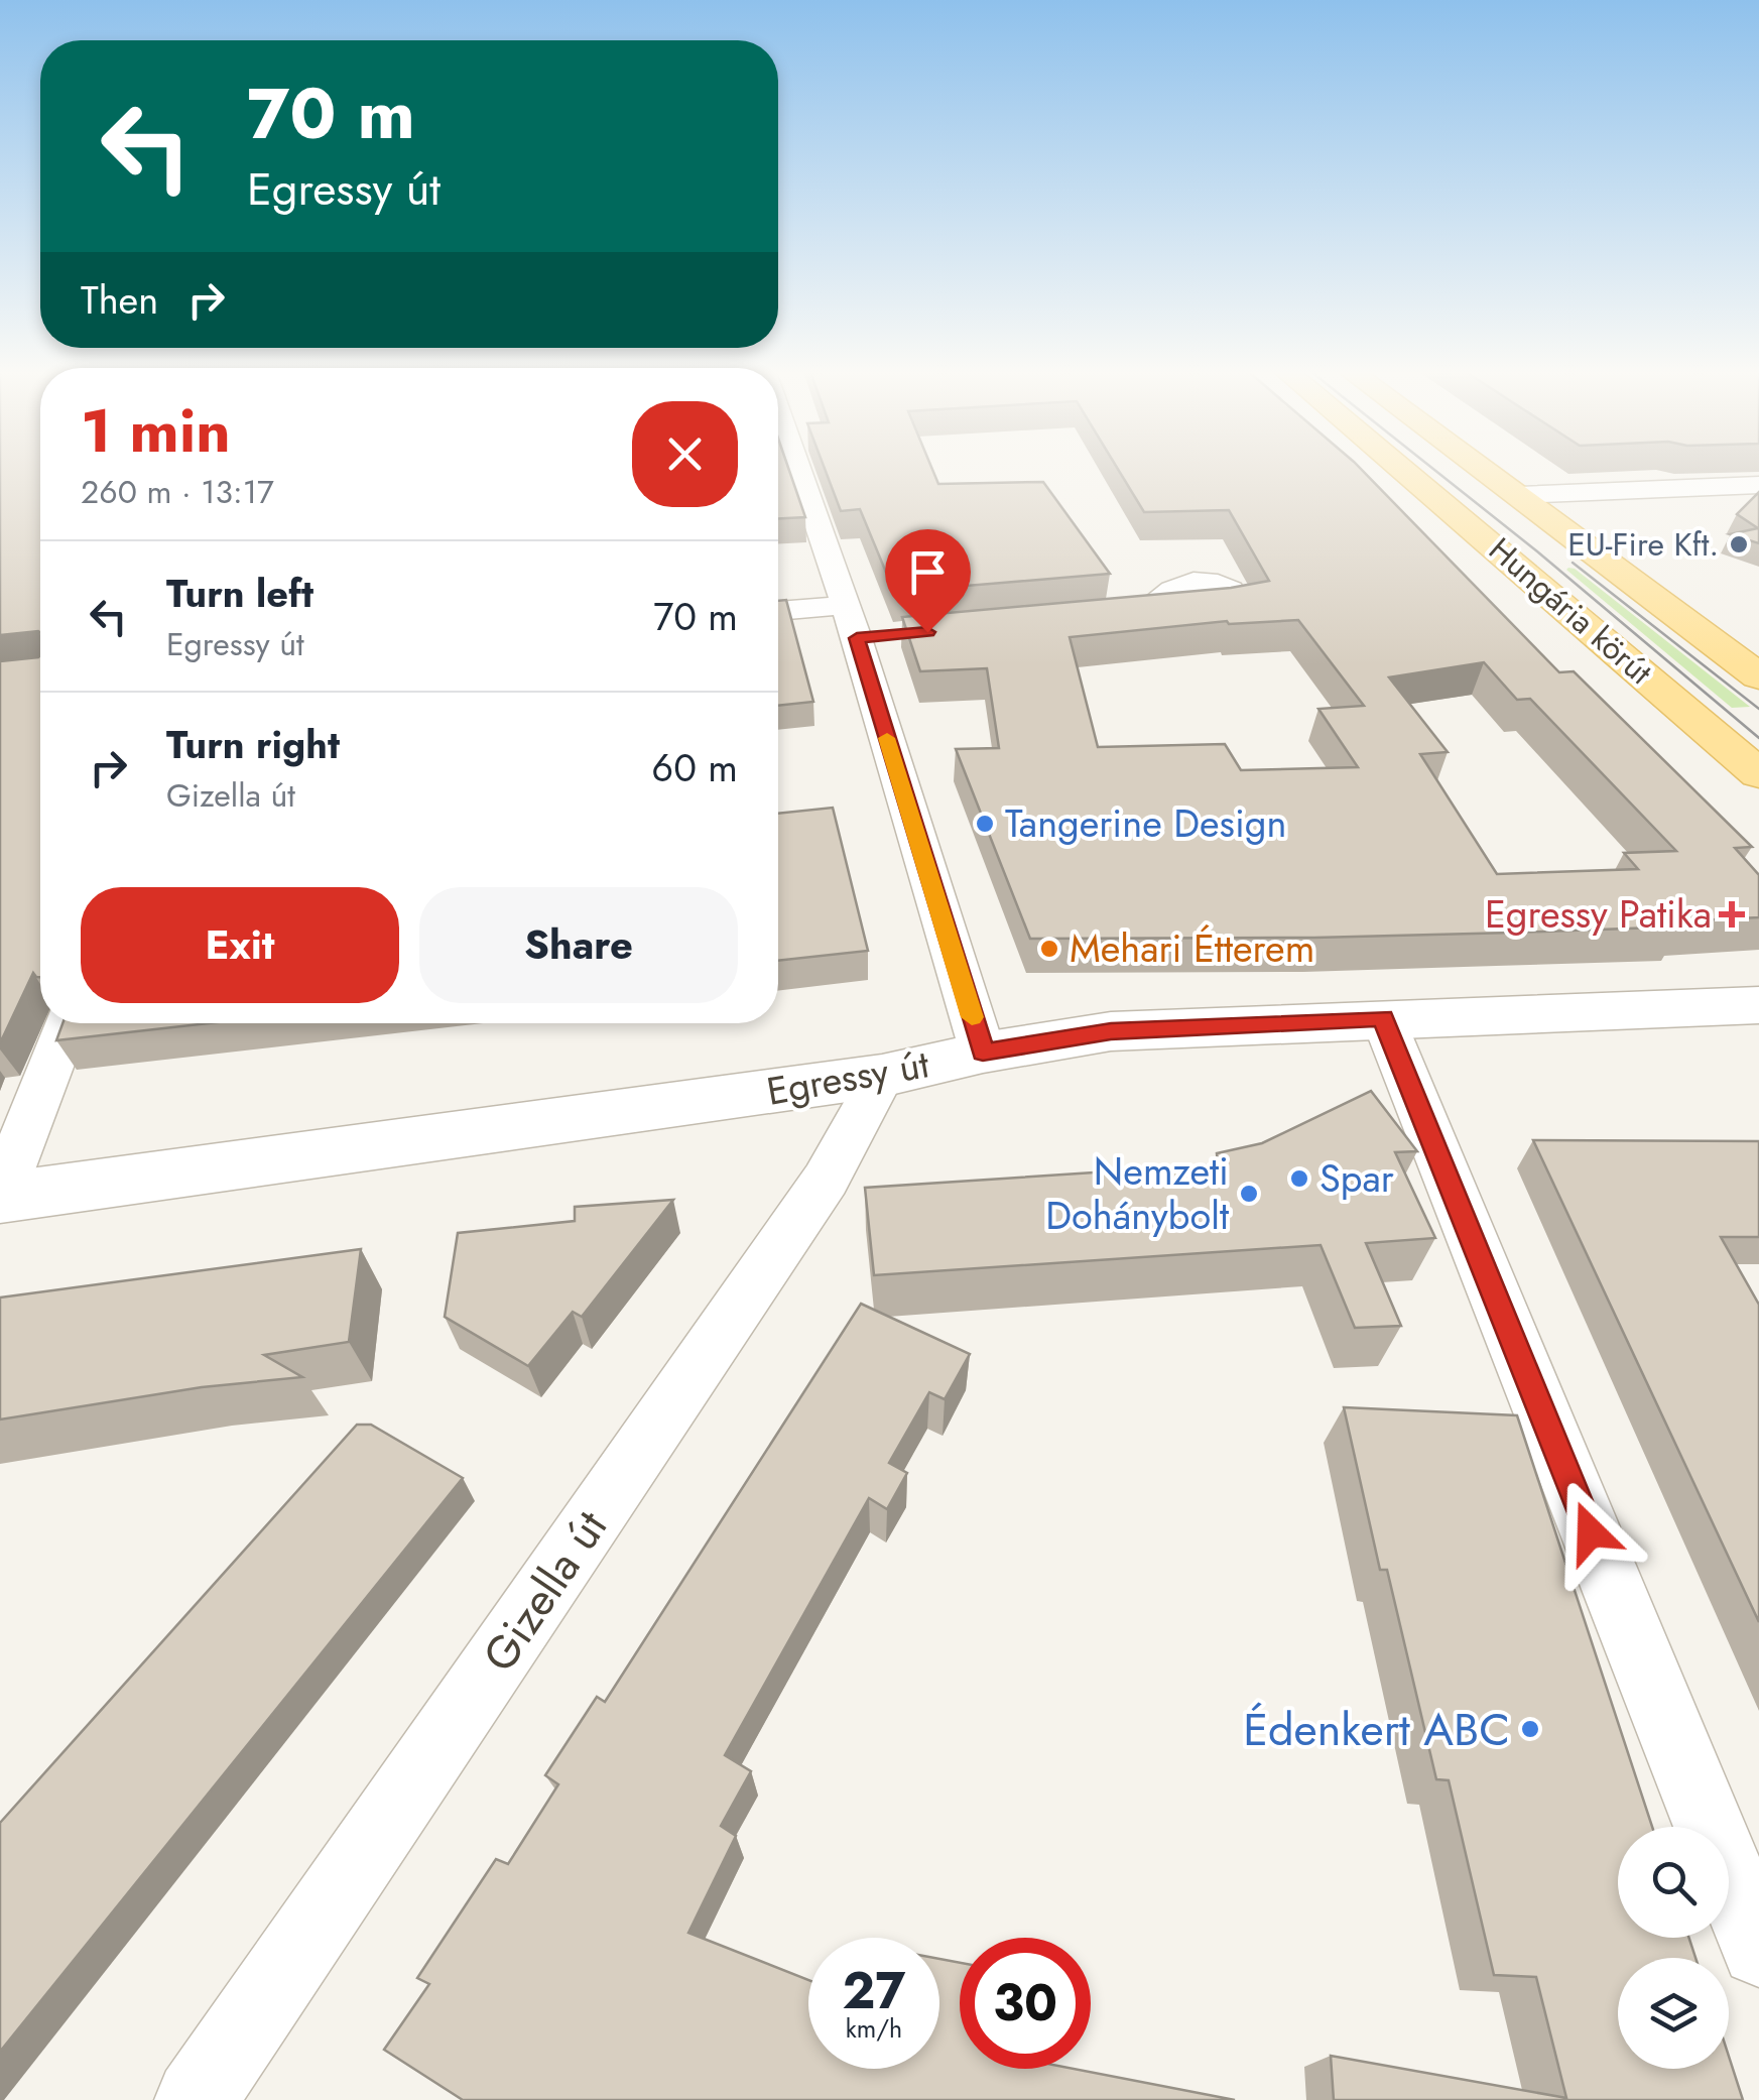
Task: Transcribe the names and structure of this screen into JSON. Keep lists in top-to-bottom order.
{
  "streets": {
    "main road": ["Hungária körút"],
    "street": ["Egressy út", "Gizella út"]
  },
  "crossings": [
    ["Egressy út", "Gizella út"]
  ],
  "places": {
    "other": [
      "EU-Fire Kft.",
      "Tangerine Design",
      "Mehari Étterem",
      "Spar",
      "Nemzeti Dohánybolt",
      "Édenkert ABC"
    ],
    "health": ["Egressy Patika"]
  },
  "page": {
    "turn": ["70 m", "Egressy út"],
    "then": "Then",
    "heading": ["1 min", "260 m · 13:17"],
    "list": [
      {
        "name": "Turn left",
        "note": "Egressy út",
        "value": "70 m"
      },
      {
        "name": "Turn right",
        "note": "Gizella út",
        "value": "60 m"
      }
    ],
    "buttons": ["Exit", "Share"],
    "speed": "27 km/h",
    "limit": "30"
  }
}
